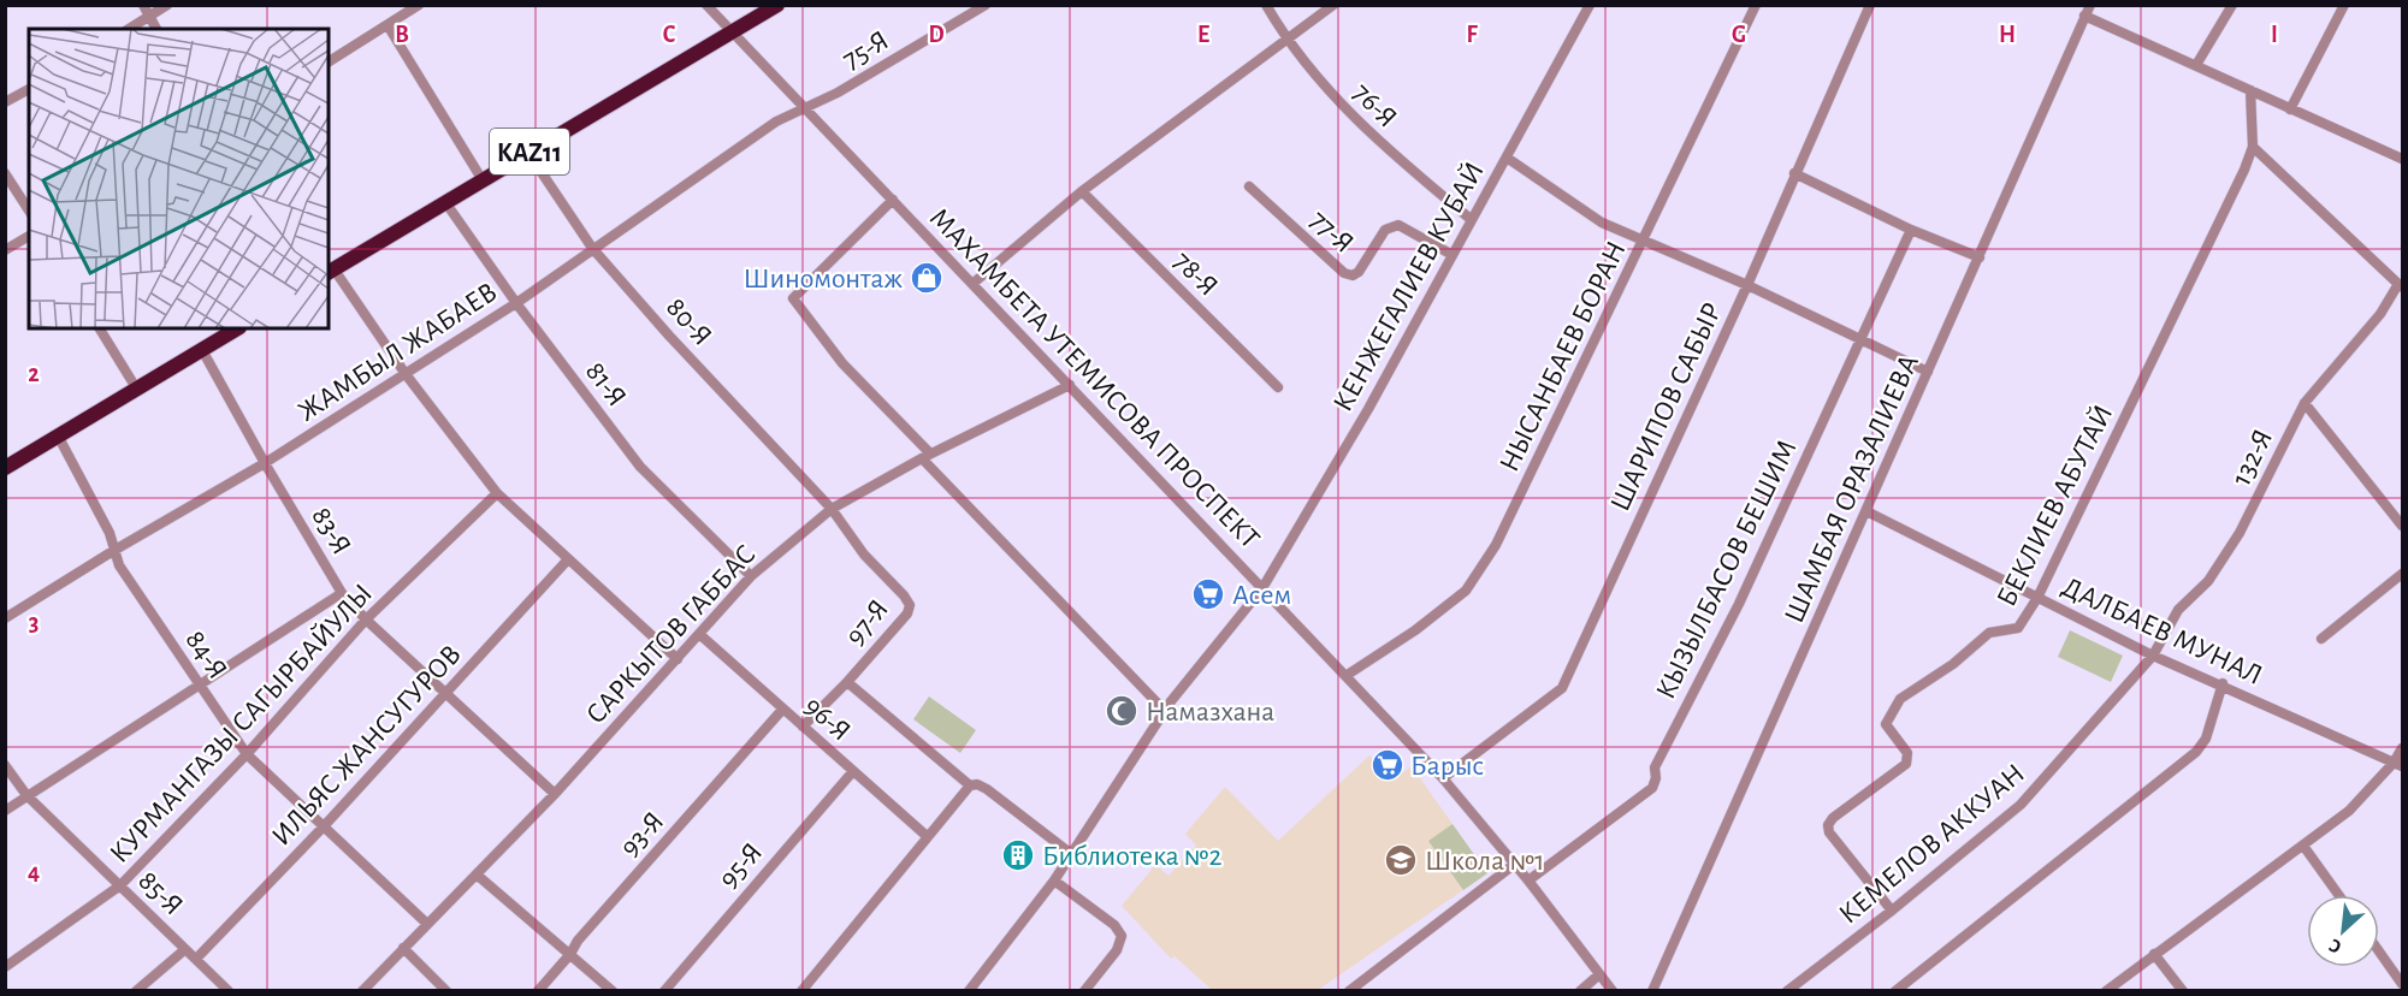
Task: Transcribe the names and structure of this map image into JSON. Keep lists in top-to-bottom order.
{
  "streets": {
    "highway": ["KAZ11"],
    "street": [
      "75-Я",
      "76-Я",
      "77-Я",
      "78-Я",
      "КЕНЖЕГАЛИЕВ КУБАЙ",
      "80-Я",
      "ЖАМБЫЛ ЖАБАЕВ",
      "НЫСАНБАЕВ БОРАН",
      "МАХАМБЕТА УТЕМИСОВА ПРОСПЕКТ",
      "81-Я",
      "ШАРИПОВ САБЫР",
      "132-Я",
      "ШАМБАЯ ОРАЗАЛИЕВА",
      "БЕКЛИЕВ АБУТАЙ",
      "83-Я",
      "КЫЗЫЛБАСОВ БЕШИМ",
      "97-Я",
      "ДАЛБАЕВ МУНАЛ",
      "САРКЫТОВ ГАББАС",
      "84-Я",
      "96-Я",
      "КУРМАНГАЗЫ САГЫРБАЙУЛЫ",
      "ИЛЬЯС ЖАНСУГУРОВ",
      "93-Я",
      "КЕМЕЛОВ АККУАН",
      "95-Я",
      "85-Я"
    ]
  },
  "crossings": [
    ["75-Я", "ЖАМБЫЛ ЖАБАЕВ"],
    ["75-Я", "МАХАМБЕТА УТЕМИСОВА ПРОСПЕКТ"],
    ["76-Я", "КЕНЖЕГАЛИЕВ КУБАЙ"],
    ["KAZ11", "80-Я"],
    ["KAZ11", "МАХАМБЕТА УТЕМИСОВА ПРОСПЕКТ"],
    ["KAZ11", "81-Я"],
    ["77-Я", "КЕНЖЕГАЛИЕВ КУБАЙ"],
    ["КЕНЖЕГАЛИЕВ КУБАЙ", "МАХАМБЕТА УТЕМИСОВА ПРОСПЕКТ"],
    ["80-Я", "ЖАМБЫЛ ЖАБАЕВ"],
    ["80-Я", "97-Я"],
    ["80-Я", "САРКЫТОВ ГАББАС"],
    ["ЖАМБЫЛ ЖАБАЕВ", "МАХАМБЕТА УТЕМИСОВА ПРОСПЕКТ"],
    ["ЖАМБЫЛ ЖАБАЕВ", "81-Я"],
    ["ЖАМБЫЛ ЖАБАЕВ", "83-Я"],
    ["ЖАМБЫЛ ЖАБАЕВ", "84-Я"],
    ["НЫСАНБАЕВ БОРАН", "МАХАМБЕТА УТЕМИСОВА ПРОСПЕКТ"],
    ["МАХАМБЕТА УТЕМИСОВА ПРОСПЕКТ", "ШАРИПОВ САБЫР"],
    ["МАХАМБЕТА УТЕМИСОВА ПРОСПЕКТ", "КЫЗЫЛБАСОВ БЕШИМ"],
    ["МАХАМБЕТА УТЕМИСОВА ПРОСПЕКТ", "САРКЫТОВ ГАББАС"],
    ["81-Я", "САРКЫТОВ ГАББАС"],
    ["132-Я", "БЕКЛИЕВ АБУТАЙ"],
    ["132-Я", "ДАЛБАЕВ МУНАЛ"],
    ["132-Я", "КЕМЕЛОВ АККУАН"],
    ["ШАМБАЯ ОРАЗАЛИЕВА", "ДАЛБАЕВ МУНАЛ"],
    ["БЕКЛИЕВ АБУТАЙ", "ДАЛБАЕВ МУНАЛ"],
    ["БЕКЛИЕВ АБУТАЙ", "КЕМЕЛОВ АККУАН"],
    ["83-Я", "САРКЫТОВ ГАББАС"],
    ["83-Я", "КУРМАНГАЗЫ САГЫРБАЙУЛЫ"],
    ["83-Я", "ИЛЬЯС ЖАНСУГУРОВ"],
    ["97-Я", "САРКЫТОВ ГАББАС"],
    ["97-Я", "96-Я"],
    ["ДАЛБАЕВ МУНАЛ", "КЕМЕЛОВ АККУАН"],
    ["САРКЫТОВ ГАББАС", "84-Я"],
    ["САРКЫТОВ ГАББАС", "96-Я"],
    ["84-Я", "КУРМАНГАЗЫ САГЫРБАЙУЛЫ"],
    ["84-Я", "ИЛЬЯС ЖАНСУГУРОВ"],
    ["96-Я", "93-Я"],
    ["96-Я", "95-Я"],
    ["КУРМАНГАЗЫ САГЫРБАЙУЛЫ", "85-Я"],
    ["ИЛЬЯС ЖАНСУГУРОВ", "85-Я"]
  ],
  "places": {
    "shop": ["Шиномонтаж"],
    "supermarket": ["Асем", "Барыс"],
    "mosque": ["Намазхана"],
    "building": ["Библиотека №2"],
    "school or university": ["Школа №1"]
  },
  "north": "bottom left",
  "grid": {
    "columns": [
      "B",
      "C",
      "D",
      "E",
      "F",
      "G",
      "H",
      "I"
    ],
    "rows": ["2", "3", "4"]
  }
}
